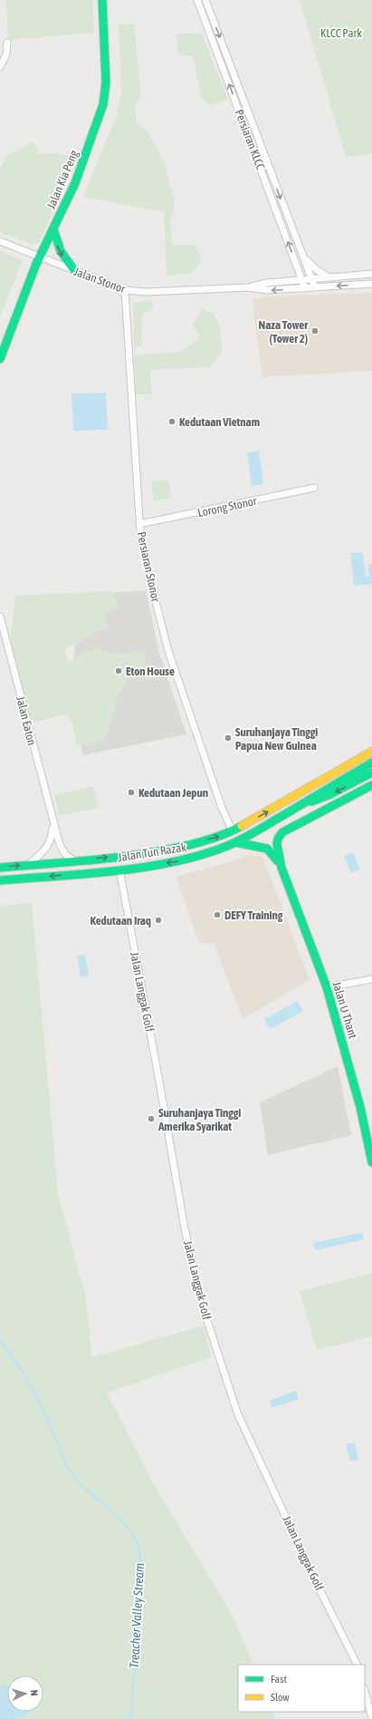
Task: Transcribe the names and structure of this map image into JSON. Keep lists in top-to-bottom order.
{
  "streets": {
    "street": [
      "Persiaran KLCC",
      "Jalan Kia Peng",
      "Jalan Stonor",
      "Lorong Stonor",
      "Persiaran Stonor",
      "Jalan Eaton",
      "Jalan Tun Razak",
      "Jalan Langgak Golf",
      "Jalan U Thant"
    ]
  },
  "crossings": [
    ["Persiaran KLCC", "Jalan Stonor"],
    ["Jalan Kia Peng", "Jalan Stonor"],
    ["Jalan Stonor", "Persiaran Stonor"],
    ["Lorong Stonor", "Persiaran Stonor"],
    ["Persiaran Stonor", "Jalan Tun Razak"],
    ["Jalan Eaton", "Jalan Tun Razak"],
    ["Jalan Tun Razak", "Jalan Langgak Golf"],
    ["Jalan Tun Razak", "Jalan U Thant"]
  ],
  "water": ["Treacher Valley Stream"],
  "parks": ["KLCC Park"],
  "places": [
    "Naza Tower (Tower 2)",
    "Kedutaan Vietnam",
    "Eton House",
    "Suruhanjaya Tinggi Papua New Guinea",
    "Kedutaan Jepun",
    "DEFY Training",
    "Kedutaan Iraq",
    "Suruhanjaya Tinggi Amerika Syarikat"
  ],
  "legend": ["Fast", "Slow"],
  "north": "right"
}
